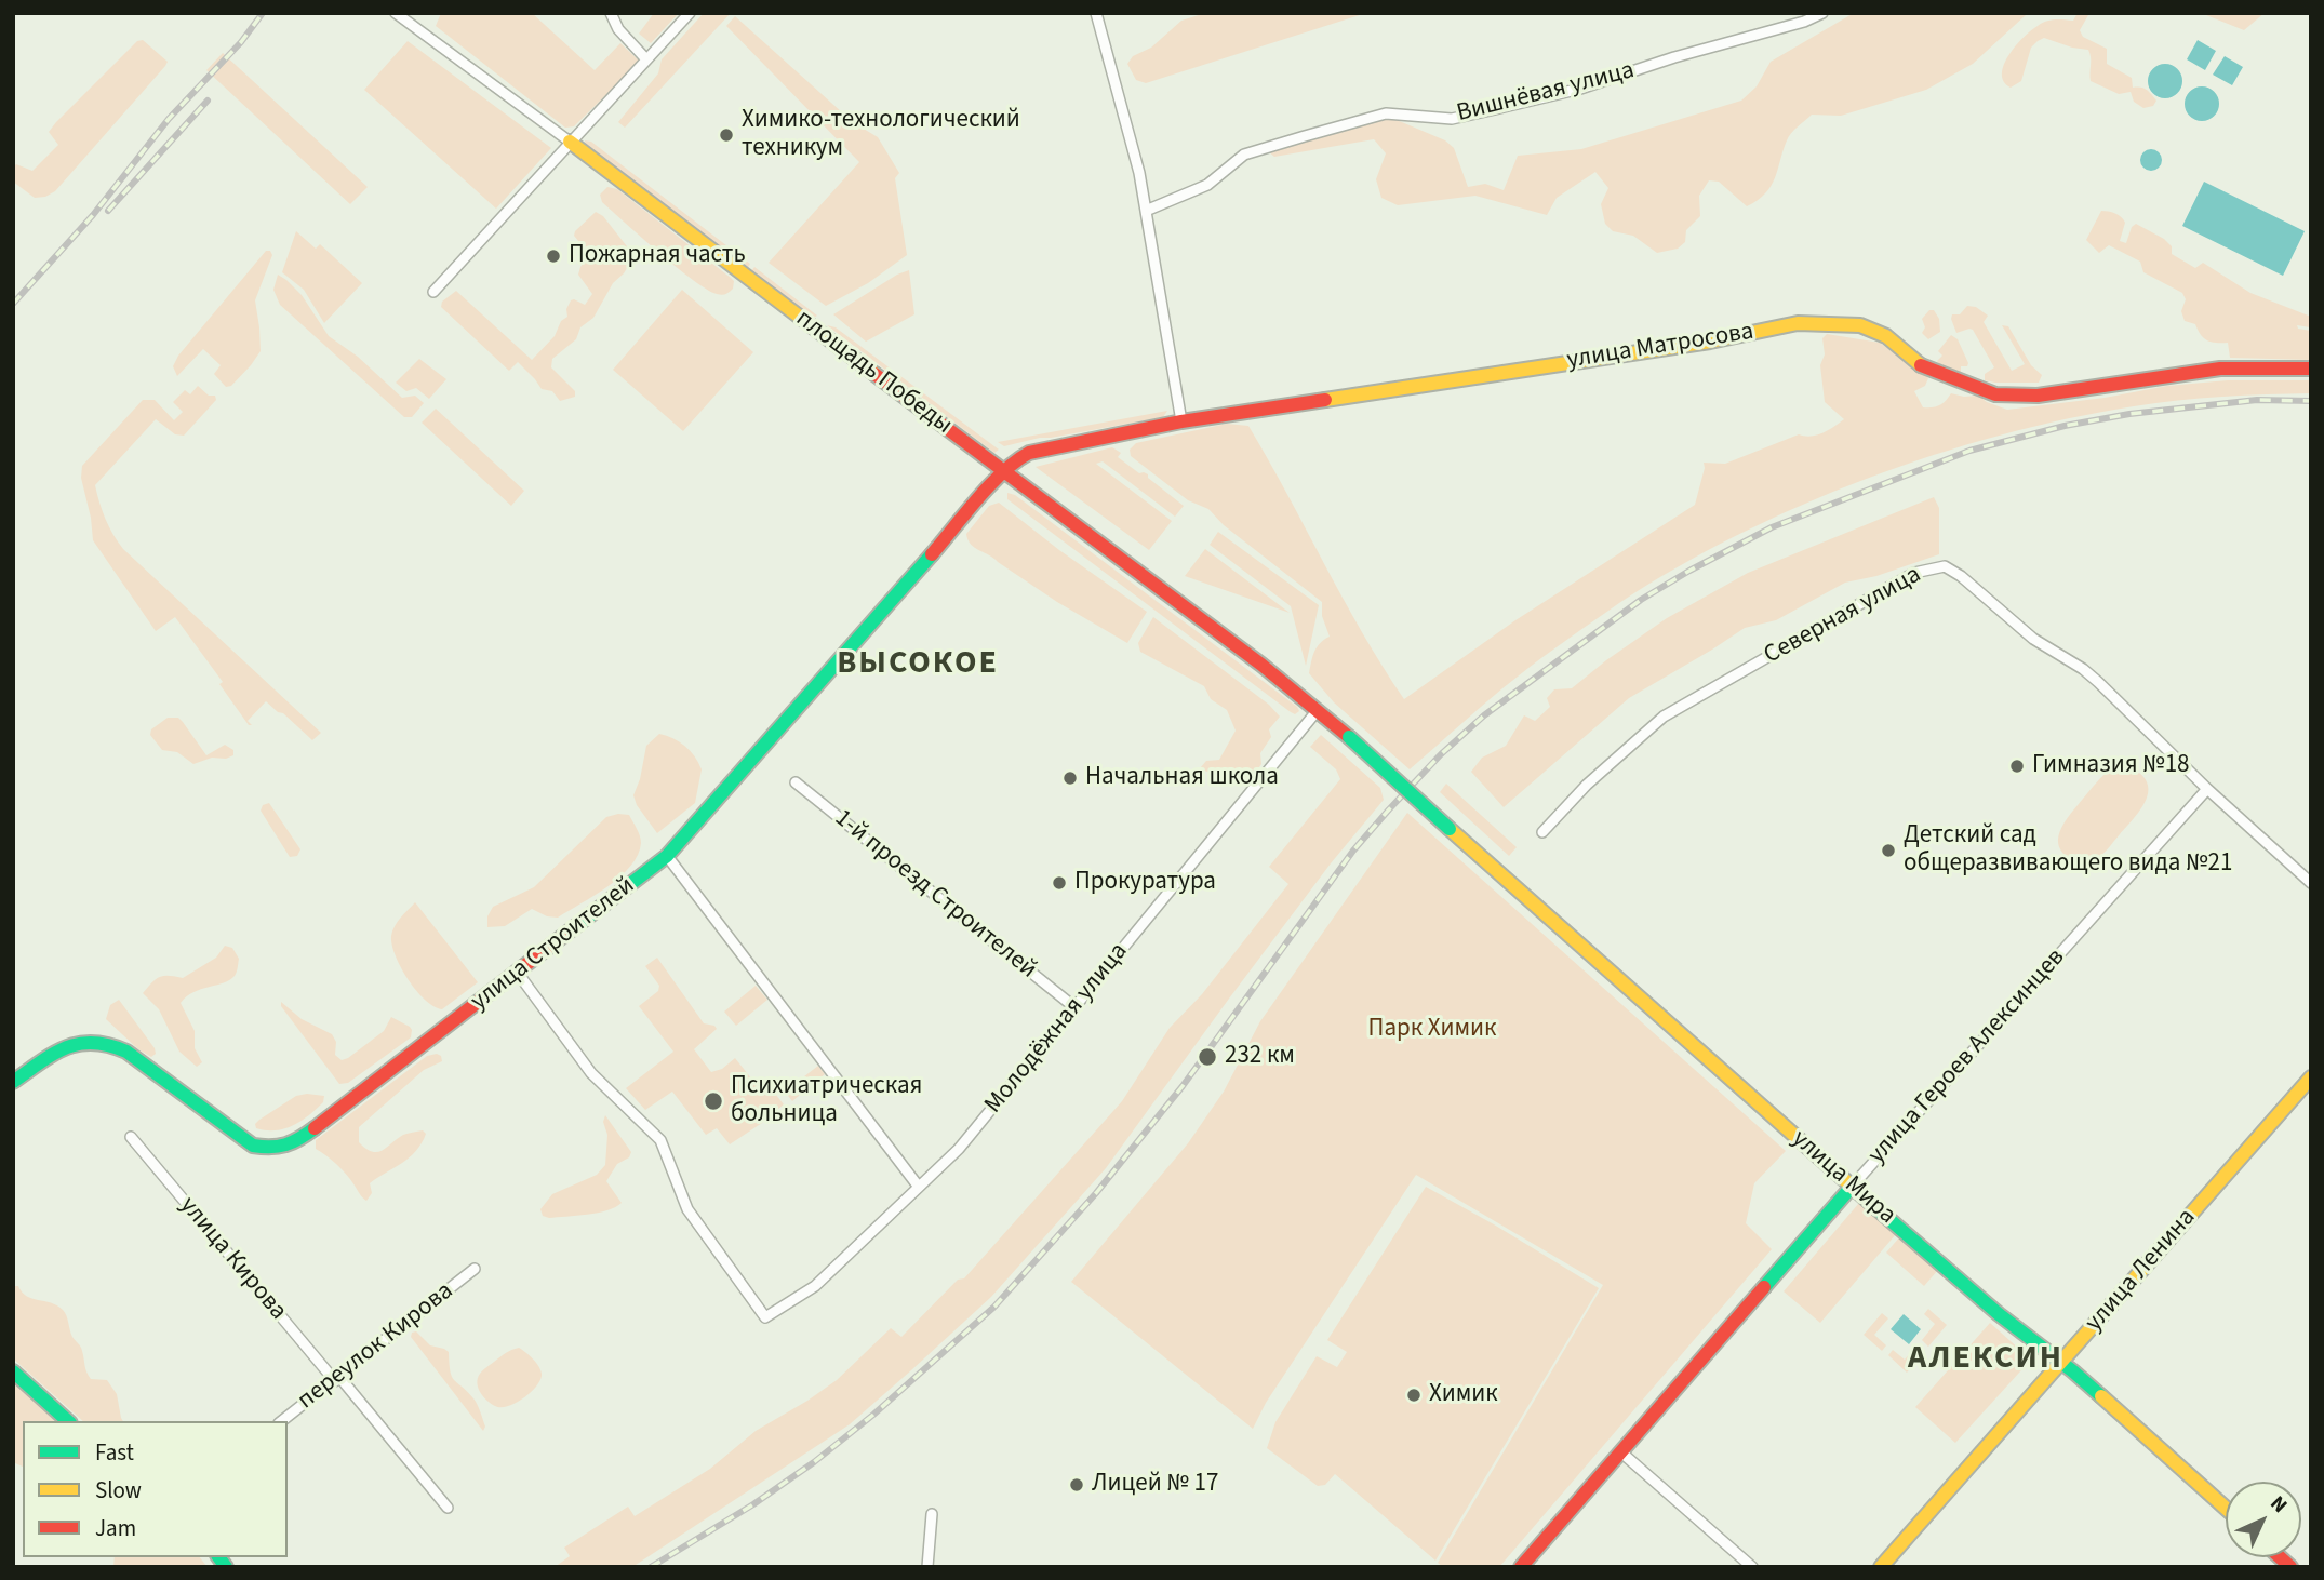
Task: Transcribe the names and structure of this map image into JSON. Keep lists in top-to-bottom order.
{
  "streets": {
    "street": [
      "Вишнёвая улица",
      "улица Матросова",
      "площадь Победы",
      "Северная улица",
      "1-й проезд Строителей",
      "улица Строителей",
      "Молодёжная улица",
      "улица Героев Алексинцев",
      "улица Мира",
      "улица Кирова",
      "улица Ленина",
      "переулок Кирова"
    ]
  },
  "crossings": [
    ["улица Матросова", "площадь Победы"],
    ["улица Матросова", "улица Строителей"],
    ["площадь Победы", "улица Строителей"],
    ["площадь Победы", "Молодёжная улица"],
    ["площадь Победы", "улица Мира"],
    ["Северная улица", "улица Героев Алексинцев"],
    ["1-й проезд Строителей", "Молодёжная улица"],
    ["улица Строителей", "Молодёжная улица"],
    ["улица Героев Алексинцев", "улица Мира"],
    ["улица Мира", "улица Ленина"],
    ["улица Кирова", "переулок Кирова"]
  ],
  "districts": ["ВЫСОКОЕ", "АЛЕКСИН"],
  "parks": ["Парк Химик"],
  "places": [
    "Химико-технологический техникум",
    "Пожарная часть",
    "Гимназия №18",
    "Начальная школа",
    "Детский сад общеразвивающего вида №21",
    "Прокуратура",
    "232 км",
    "Психиатрическая больница",
    "Химик",
    "Лицей № 17"
  ],
  "legend": ["Fast", "Slow", "Jam"],
  "north": "top right"
}
